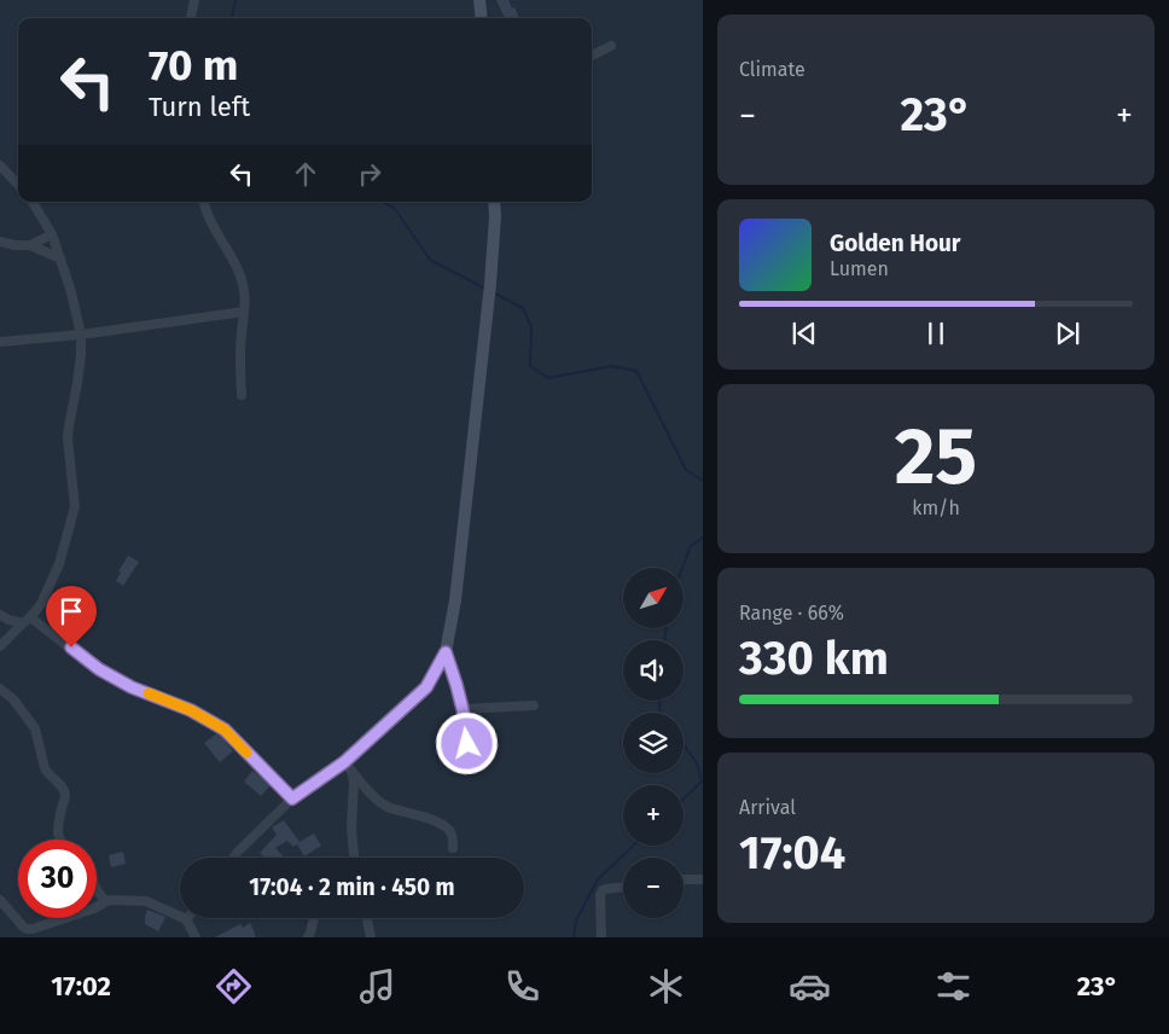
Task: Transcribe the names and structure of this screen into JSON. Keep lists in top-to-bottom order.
{
  "north": "top right",
  "page": {
    "tile": [
      "Climate",
      ["25", "km/h"],
      ["Range · 66%", "330 km"],
      ["Arrival", "17:04"]
    ],
    "turn": ["70 m", "Turn left"],
    "heat": ["−", "23°", "+"],
    "song": ["Golden Hour", "Lumen"],
    "map_buttons": ["+", "−"],
    "limit": "30",
    "trip": "17:04 · 2 min · 450 m",
    "tabs": ["17:02", "23°"]
  }
}
